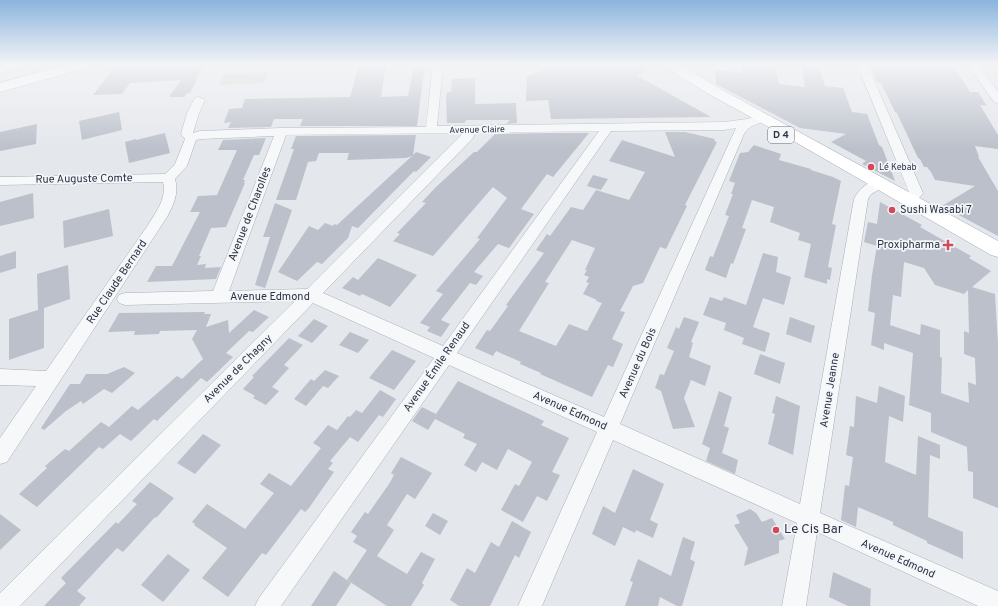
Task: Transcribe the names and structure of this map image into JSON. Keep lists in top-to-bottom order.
{
  "streets": {
    "main road": ["D 4"],
    "street": [
      "Avenue Claire",
      "Rue Auguste Comte",
      "Avenue de Charolles",
      "Rue Claude Bernard",
      "Avenue Edmond",
      "Avenue du Bois",
      "Avenue Émile Renaud",
      "Avenue de Chagny",
      "Avenue Jeanne"
    ]
  },
  "crossings": [
    ["Avenue Claire", "D 4"],
    ["Avenue Claire", "Avenue de Charolles"],
    ["Avenue Claire", "Avenue du Bois"],
    ["Avenue Claire", "Avenue Émile Renaud"],
    ["Avenue Claire", "Avenue de Chagny"],
    ["D 4", "Avenue du Bois"],
    ["D 4", "Avenue Jeanne"],
    ["Rue Auguste Comte", "Rue Claude Bernard"],
    ["Avenue de Charolles", "Avenue Edmond"],
    ["Avenue Edmond", "Avenue du Bois"],
    ["Avenue Edmond", "Avenue Émile Renaud"],
    ["Avenue Edmond", "Avenue de Chagny"],
    ["Avenue Edmond", "Avenue Jeanne"]
  ],
  "places": {
    "other": ["Lé Kebab", "Sushi Wasabi 7", "Le Cis Bar"],
    "health": ["Proxipharma"]
  }
}
